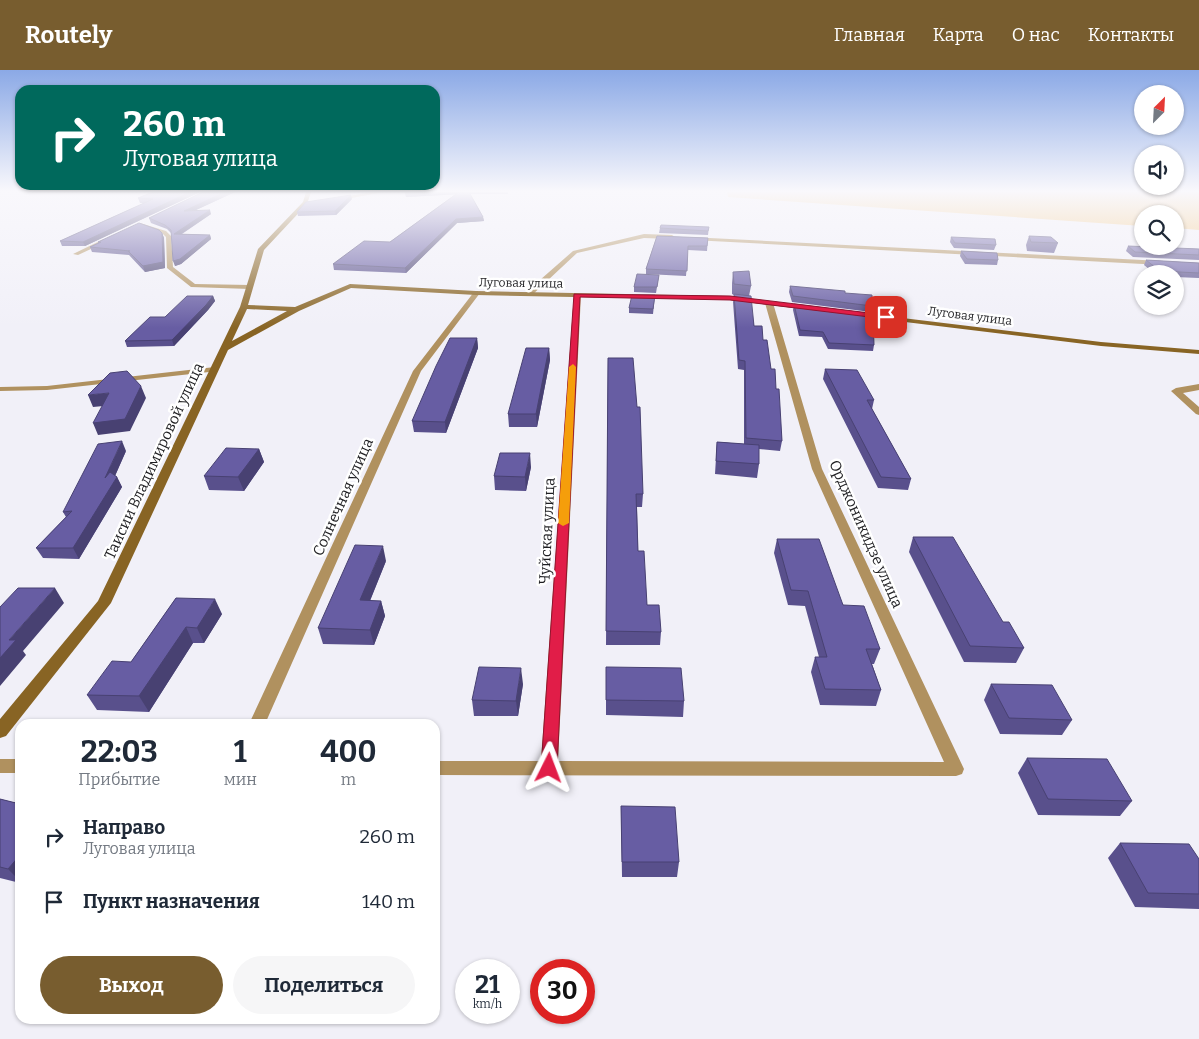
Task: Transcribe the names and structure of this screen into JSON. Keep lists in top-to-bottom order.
{
  "streets": {
    "street": [
      "Луговая улица",
      "Таисии Владимировой улица",
      "Солнечная улица",
      "Чуйская улица",
      "Орджоникидзе улица"
    ]
  },
  "crossings": [
    ["Луговая улица", "Солнечная улица"],
    ["Луговая улица", "Чуйская улица"],
    ["Луговая улица", "Орджоникидзе улица"],
    ["Чуйская улица", "Орджоникидзе улица"]
  ],
  "north": "top right",
  "page": {
    "header": "Routely",
    "nav": [
      "Главная",
      "Карта",
      "О нас",
      "Контакты"
    ],
    "turn": ["260 m", "Луговая улица"],
    "eta": [
      "22:03",
      "Прибытие",
      "1",
      "мин",
      "400",
      "m"
    ],
    "list": [
      {
        "name": "Направо",
        "note": "Луговая улица",
        "value": "260 m"
      },
      {
        "name": "Пункт назначения",
        "value": "140 m"
      }
    ],
    "buttons": ["Выход", "Поделиться"],
    "speed": "21 km/h",
    "limit": "30"
  }
}
